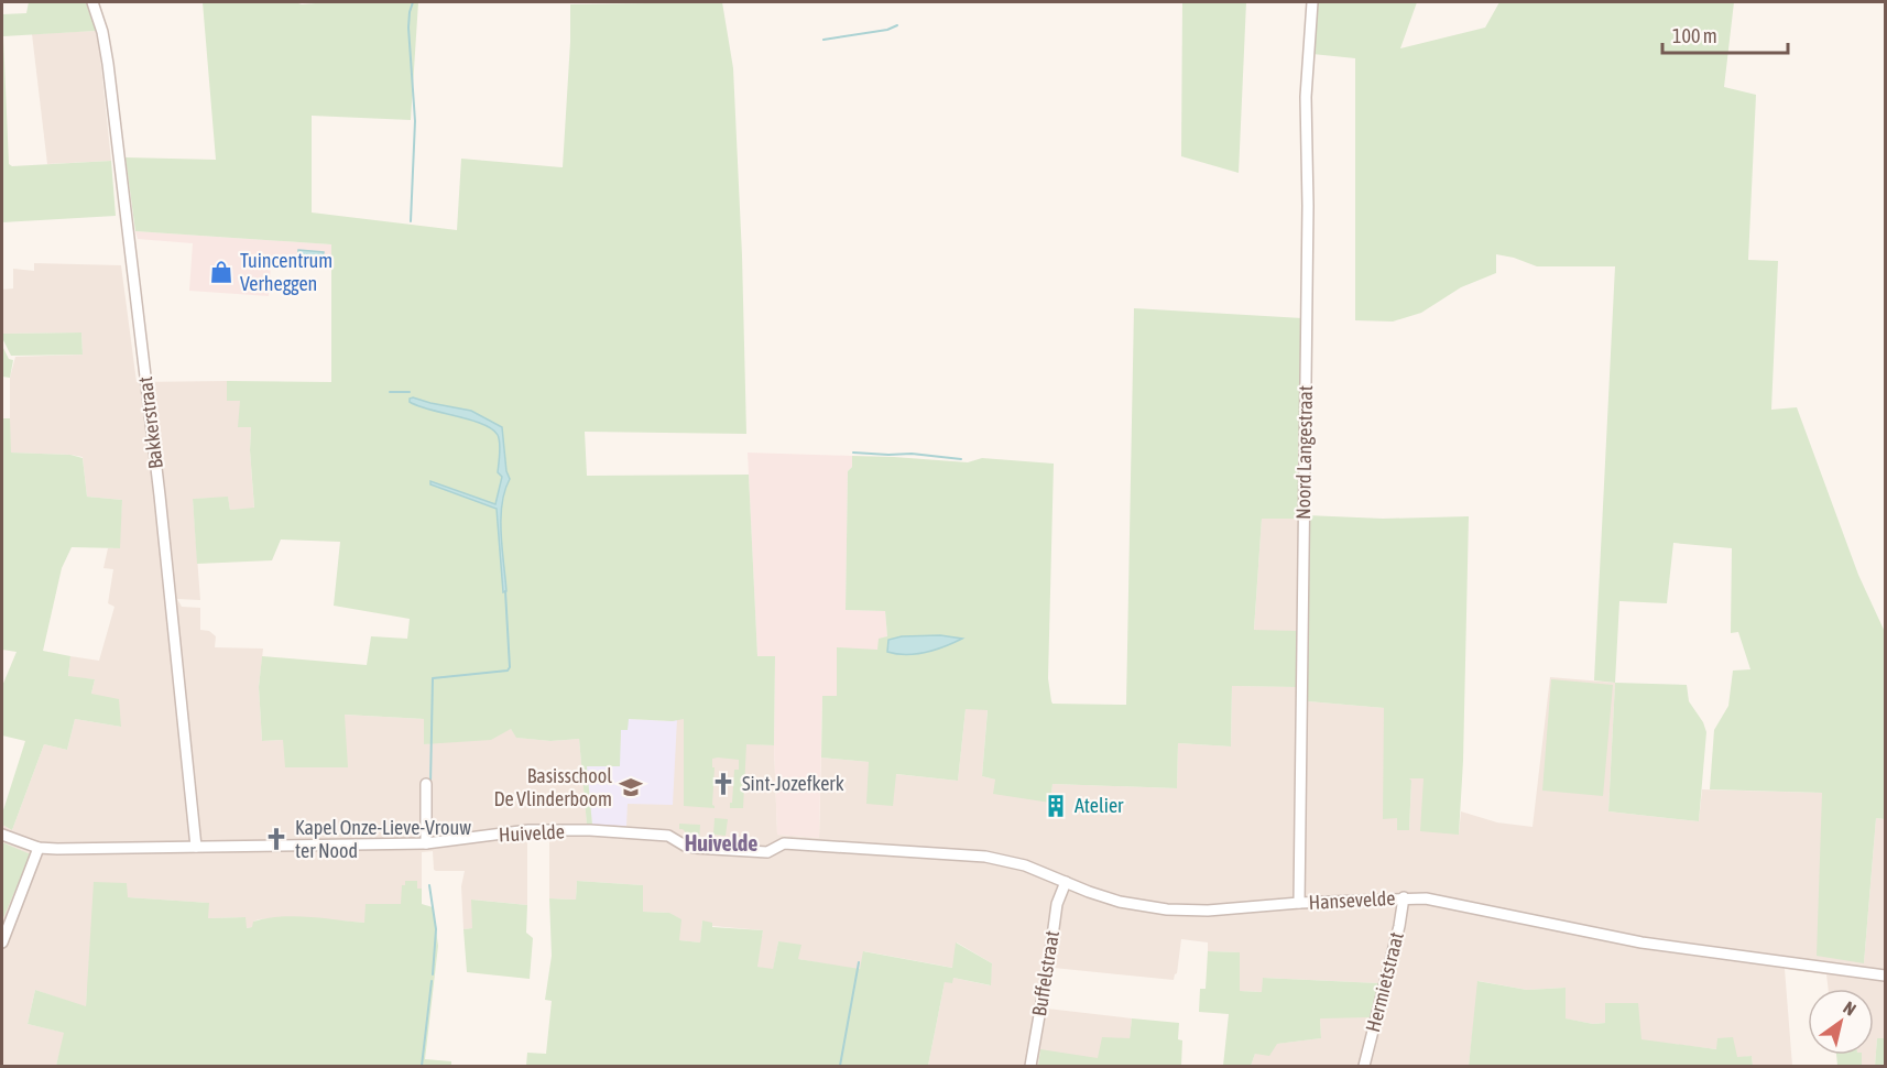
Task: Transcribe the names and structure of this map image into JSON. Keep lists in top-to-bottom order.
{
  "streets": {
    "street": [
      "Bakkerstraat",
      "Noord Langestraat",
      "Huivelde",
      "Hansevelde",
      "Buffelstraat",
      "Hermietstraat"
    ]
  },
  "crossings": [
    ["Bakkerstraat", "Huivelde"],
    ["Noord Langestraat", "Hansevelde"],
    ["Huivelde", "Hansevelde"],
    ["Hansevelde", "Buffelstraat"],
    ["Hansevelde", "Hermietstraat"]
  ],
  "districts": ["Huivelde"],
  "places": {
    "shop": ["Tuincentrum Verheggen"],
    "church": ["Sint-Jozefkerk", "Kapel Onze-Lieve-Vrouw ter Nood"],
    "school or university": ["Basisschool De Vlinderboom"],
    "building": ["Atelier"]
  },
  "scale_bar": "100 m",
  "north": "top right"
}
